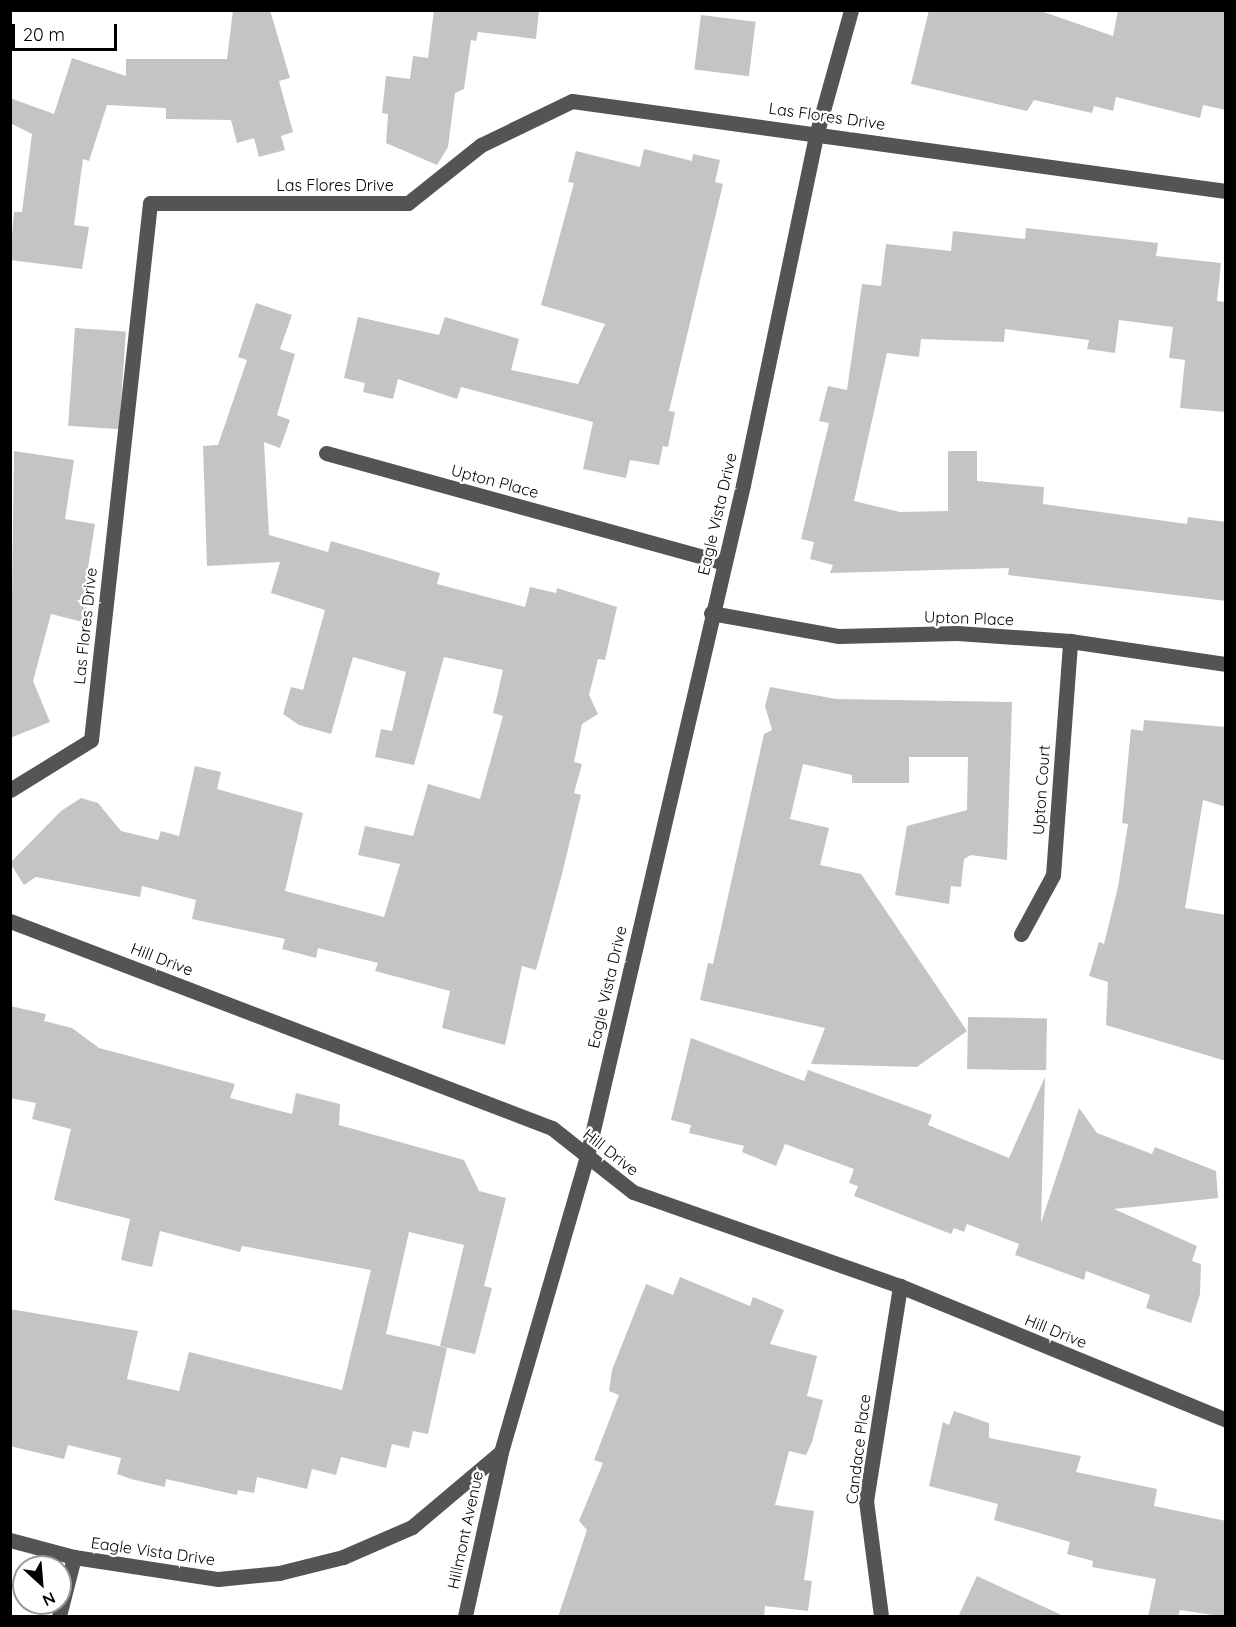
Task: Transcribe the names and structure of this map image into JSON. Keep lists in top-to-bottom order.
{
  "streets": {
    "street": [
      "Las Flores Drive",
      "Upton Place",
      "Eagle Vista Drive",
      "Upton Court",
      "Hill Drive",
      "Candace Place",
      "Hillmont Avenue"
    ]
  },
  "crossings": [
    ["Las Flores Drive", "Eagle Vista Drive"],
    ["Upton Place", "Eagle Vista Drive"],
    ["Upton Place", "Upton Court"],
    ["Eagle Vista Drive", "Hill Drive"],
    ["Eagle Vista Drive", "Hillmont Avenue"],
    ["Hill Drive", "Candace Place"]
  ],
  "scale_bar": "20 m",
  "north": "bottom right"
}
